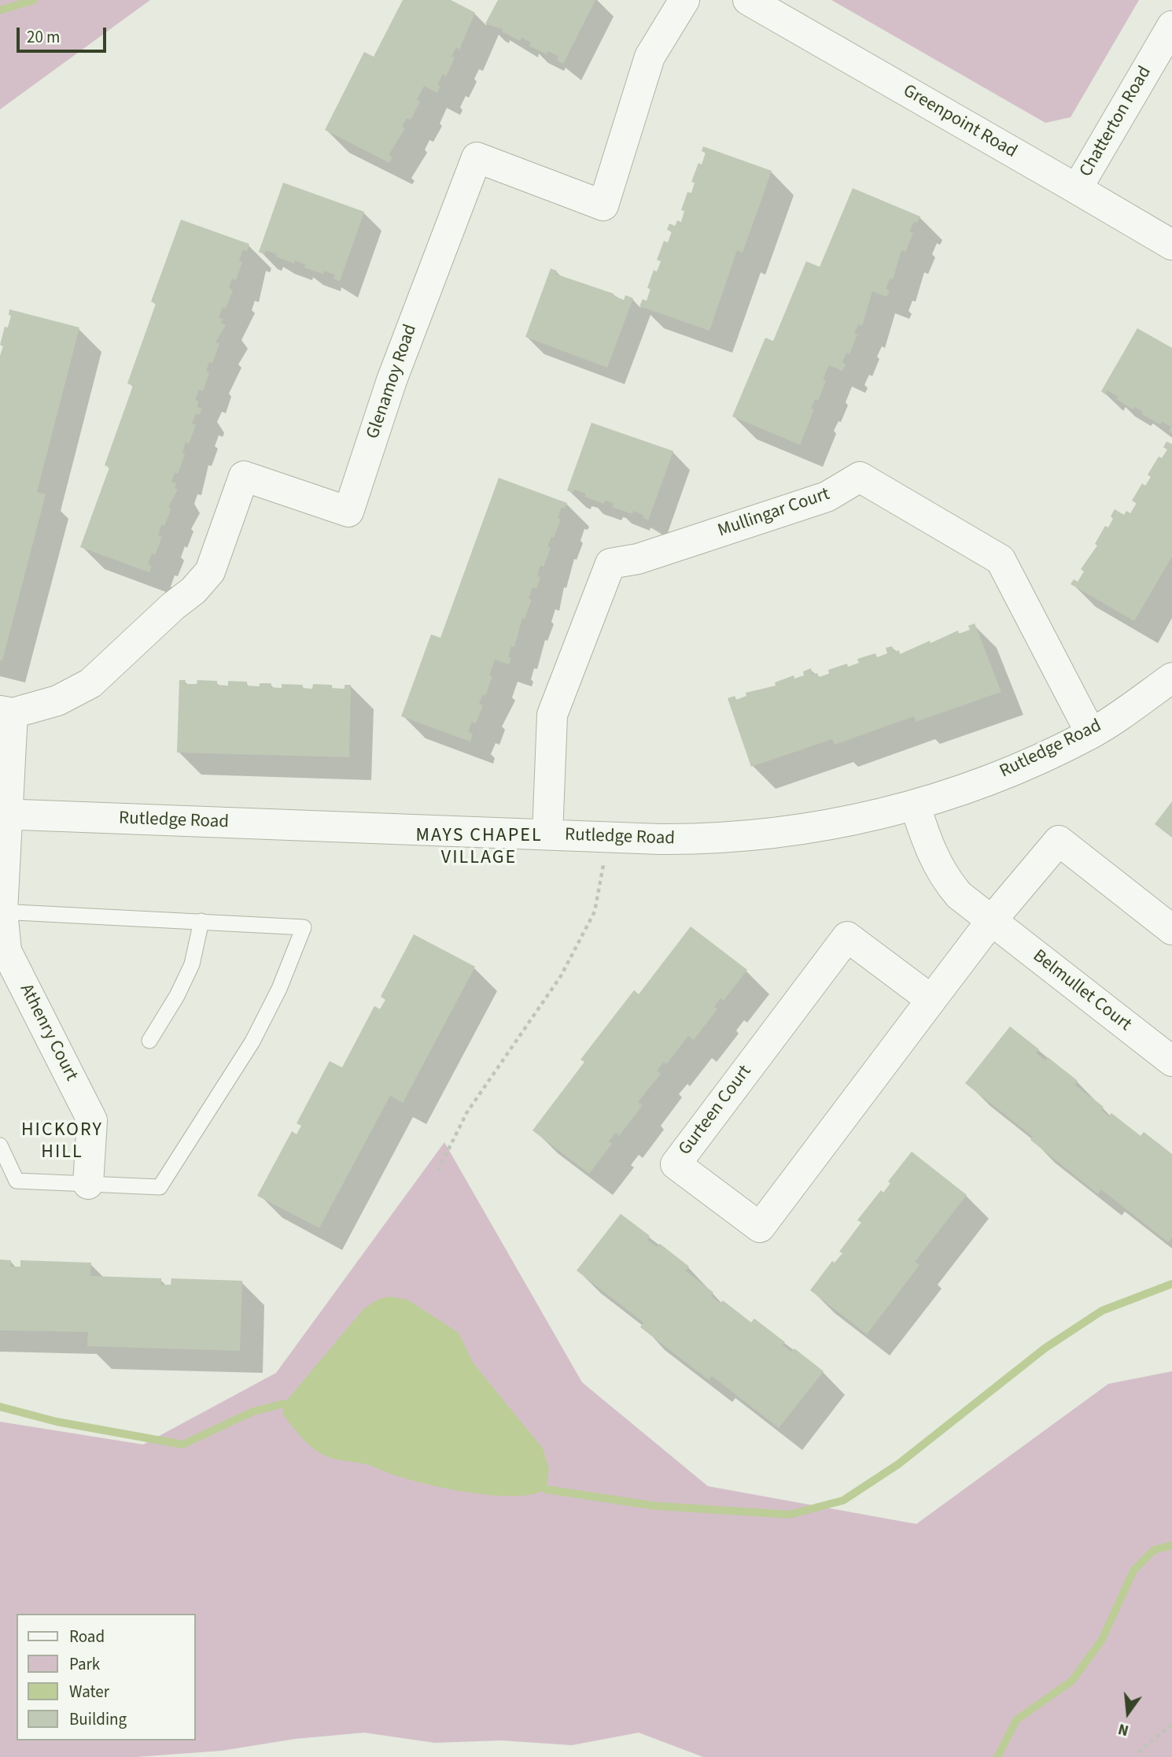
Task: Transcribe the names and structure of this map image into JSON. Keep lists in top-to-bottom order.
{
  "streets": {
    "street": [
      "Greenpoint Road",
      "Chatterton Road",
      "Glenamoy Road",
      "Mullingar Court",
      "Rutledge Road",
      "Belmullet Court",
      "Athenry Court",
      "Gurteen Court"
    ]
  },
  "crossings": [
    ["Greenpoint Road", "Chatterton Road"],
    ["Glenamoy Road", "Athenry Court"],
    ["Mullingar Court", "Rutledge Road"],
    ["Rutledge Road", "Belmullet Court"],
    ["Rutledge Road", "Athenry Court"],
    ["Belmullet Court", "Gurteen Court"]
  ],
  "districts": ["MAYS CHAPEL VILLAGE", "HICKORY HILL"],
  "legend": [
    "Road",
    "Park",
    "Water",
    "Building"
  ],
  "scale_bar": "20 m",
  "north": "bottom"
}
